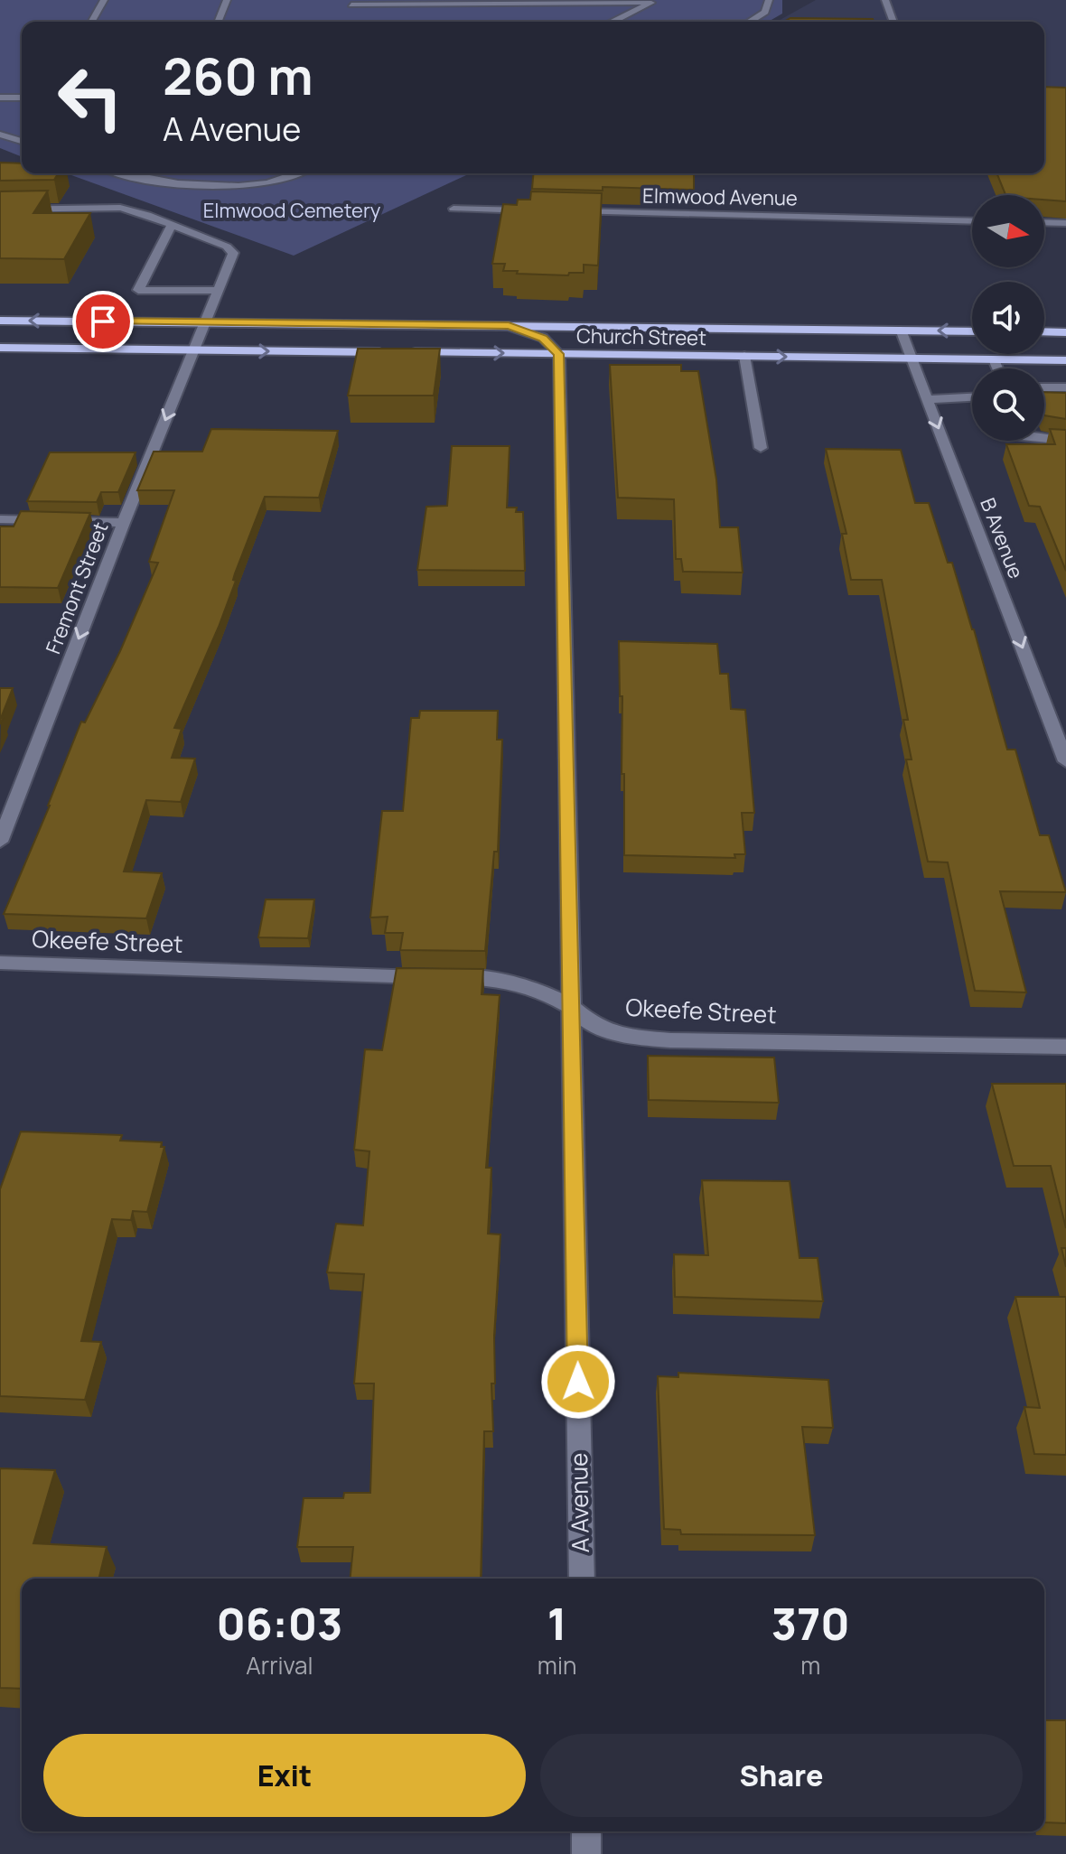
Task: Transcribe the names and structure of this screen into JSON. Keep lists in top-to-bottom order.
{
  "streets": {
    "main road": ["Church Street"],
    "street": [
      "Elmwood Avenue",
      "B Avenue",
      "Fremont Street",
      "Okeefe Street",
      "A Avenue"
    ]
  },
  "crossings": [
    ["Church Street", "B Avenue"],
    ["Church Street", "Fremont Street"],
    ["Church Street", "A Avenue"],
    ["Okeefe Street", "A Avenue"]
  ],
  "one_way": ["B Avenue", "Fremont Street"],
  "parks": ["Elmwood Cemetery"],
  "north": "right",
  "page": {
    "turn": ["260 m", "A Avenue"],
    "eta": [
      "06:03",
      "Arrival",
      "1",
      "min",
      "370",
      "m"
    ],
    "buttons": ["Exit", "Share"]
  }
}
